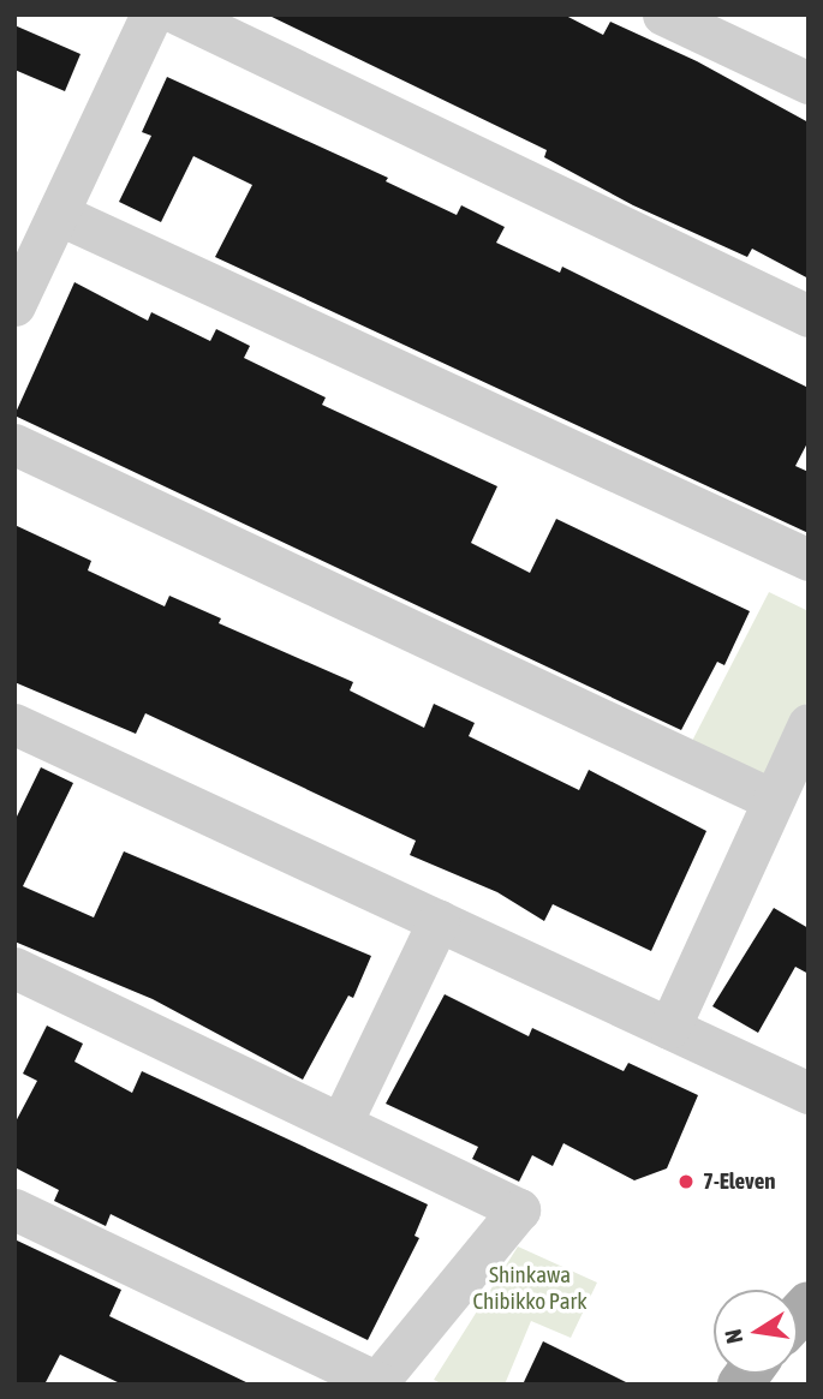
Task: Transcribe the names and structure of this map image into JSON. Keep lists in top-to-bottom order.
{
  "parks": ["Shinkawa Chibikko Park"],
  "places": ["7-Eleven"],
  "north": "left"
}
